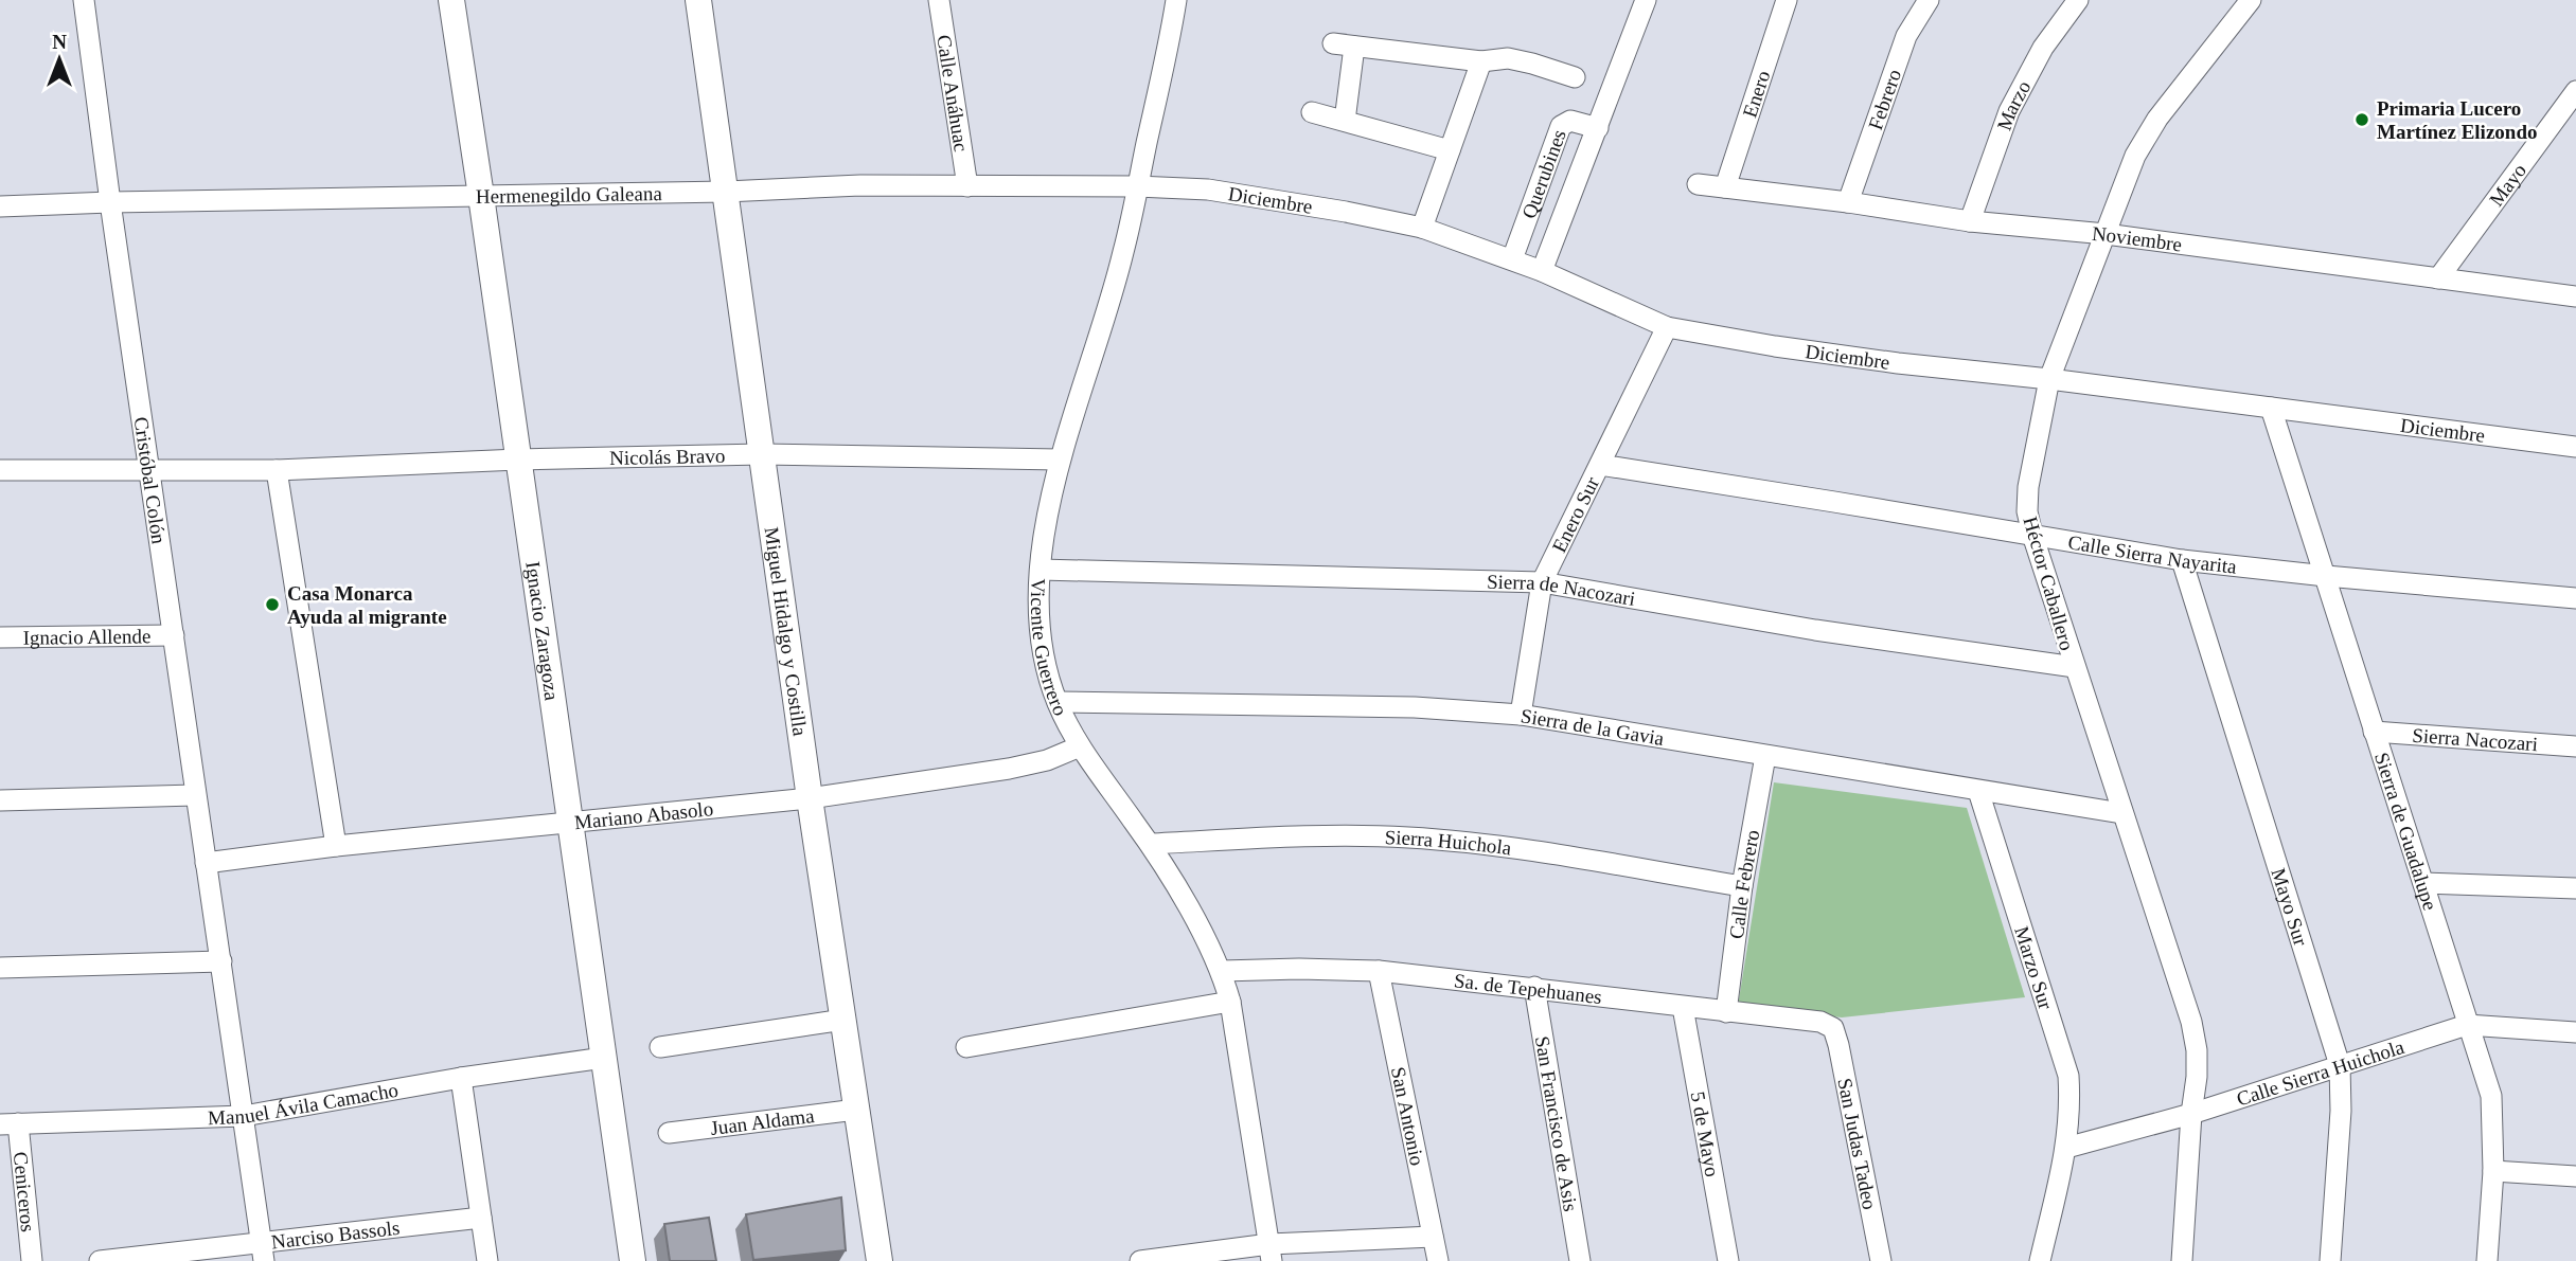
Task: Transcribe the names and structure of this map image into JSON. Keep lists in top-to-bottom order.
{
  "streets": {
    "main road": ["Ignacio Zaragoza", "Miguel Hidalgo y Costilla"],
    "street": [
      "Calle Anáhuac",
      "Enero",
      "Febrero",
      "Marzo",
      "Querubines",
      "Mayo",
      "Hermenegildo Galeana",
      "Diciembre",
      "Noviembre",
      "Nicolás Bravo",
      "Cristóbal Colón",
      "Enero Sur",
      "Calle Sierra Nayarita",
      "Héctor Caballero",
      "Sierra de Nacozari",
      "Ignacio Allende",
      "Vicente Guerrero",
      "Sierra de la Gavia",
      "Sierra Nacozari",
      "Mariano Abasolo",
      "Sierra de Guadalupe",
      "Sierra Huichola",
      "Calle Febrero",
      "Mayo Sur",
      "Marzo Sur",
      "Sa. de Tepehuanes",
      "Calle Sierra Huichola",
      "Manuel Ávila Camacho",
      "San Antonio",
      "Juan Aldama",
      "San Francisco de Asis",
      "5 de Mayo",
      "San Judas Tadeo",
      "Ceniceros",
      "Narciso Bassols"
    ]
  },
  "crossings": [
    ["Calle Anáhuac", "Hermenegildo Galeana"],
    ["Enero", "Noviembre"],
    ["Febrero", "Noviembre"],
    ["Marzo", "Noviembre"],
    ["Querubines", "Diciembre"],
    ["Mayo", "Noviembre"],
    ["Hermenegildo Galeana", "Diciembre"],
    ["Hermenegildo Galeana", "Cristóbal Colón"],
    ["Hermenegildo Galeana", "Ignacio Zaragoza"],
    ["Hermenegildo Galeana", "Miguel Hidalgo y Costilla"],
    ["Hermenegildo Galeana", "Vicente Guerrero"],
    ["Diciembre", "Enero Sur"],
    ["Diciembre", "Héctor Caballero"],
    ["Diciembre", "Vicente Guerrero"],
    ["Diciembre", "Sierra de Guadalupe"],
    ["Noviembre", "Héctor Caballero"],
    ["Nicolás Bravo", "Cristóbal Colón"],
    ["Nicolás Bravo", "Ignacio Zaragoza"],
    ["Nicolás Bravo", "Miguel Hidalgo y Costilla"],
    ["Nicolás Bravo", "Vicente Guerrero"],
    ["Cristóbal Colón", "Ignacio Allende"],
    ["Cristóbal Colón", "Mariano Abasolo"],
    ["Cristóbal Colón", "Manuel Ávila Camacho"],
    ["Cristóbal Colón", "Narciso Bassols"],
    ["Enero Sur", "Calle Sierra Nayarita"],
    ["Enero Sur", "Sierra de Nacozari"],
    ["Enero Sur", "Sierra de la Gavia"],
    ["Calle Sierra Nayarita", "Héctor Caballero"],
    ["Calle Sierra Nayarita", "Sierra de Guadalupe"],
    ["Calle Sierra Nayarita", "Mayo Sur"],
    ["Héctor Caballero", "Sierra de Nacozari"],
    ["Héctor Caballero", "Sierra de la Gavia"],
    ["Héctor Caballero", "Calle Sierra Huichola"],
    ["Sierra de Nacozari", "Vicente Guerrero"],
    ["Ignacio Zaragoza", "Mariano Abasolo"],
    ["Ignacio Zaragoza", "Manuel Ávila Camacho"],
    ["Miguel Hidalgo y Costilla", "Mariano Abasolo"],
    ["Miguel Hidalgo y Costilla", "Juan Aldama"],
    ["Vicente Guerrero", "Sierra de la Gavia"],
    ["Vicente Guerrero", "Mariano Abasolo"],
    ["Vicente Guerrero", "Sierra Huichola"],
    ["Vicente Guerrero", "Sa. de Tepehuanes"],
    ["Sierra de la Gavia", "Calle Febrero"],
    ["Sierra de la Gavia", "Marzo Sur"],
    ["Sierra Nacozari", "Sierra de Guadalupe"],
    ["Sierra de Guadalupe", "Calle Sierra Huichola"],
    ["Sierra Huichola", "Calle Febrero"],
    ["Calle Febrero", "Sa. de Tepehuanes"],
    ["Mayo Sur", "Calle Sierra Huichola"],
    ["Marzo Sur", "Calle Sierra Huichola"],
    ["Sa. de Tepehuanes", "San Antonio"],
    ["Sa. de Tepehuanes", "San Francisco de Asis"],
    ["Sa. de Tepehuanes", "5 de Mayo"],
    ["Sa. de Tepehuanes", "San Judas Tadeo"],
    ["Manuel Ávila Camacho", "Ceniceros"]
  ],
  "places": ["Primaria Lucero Martínez Elizondo", "Casa Monarca Ayuda al migrante"],
  "north": "top"
}
